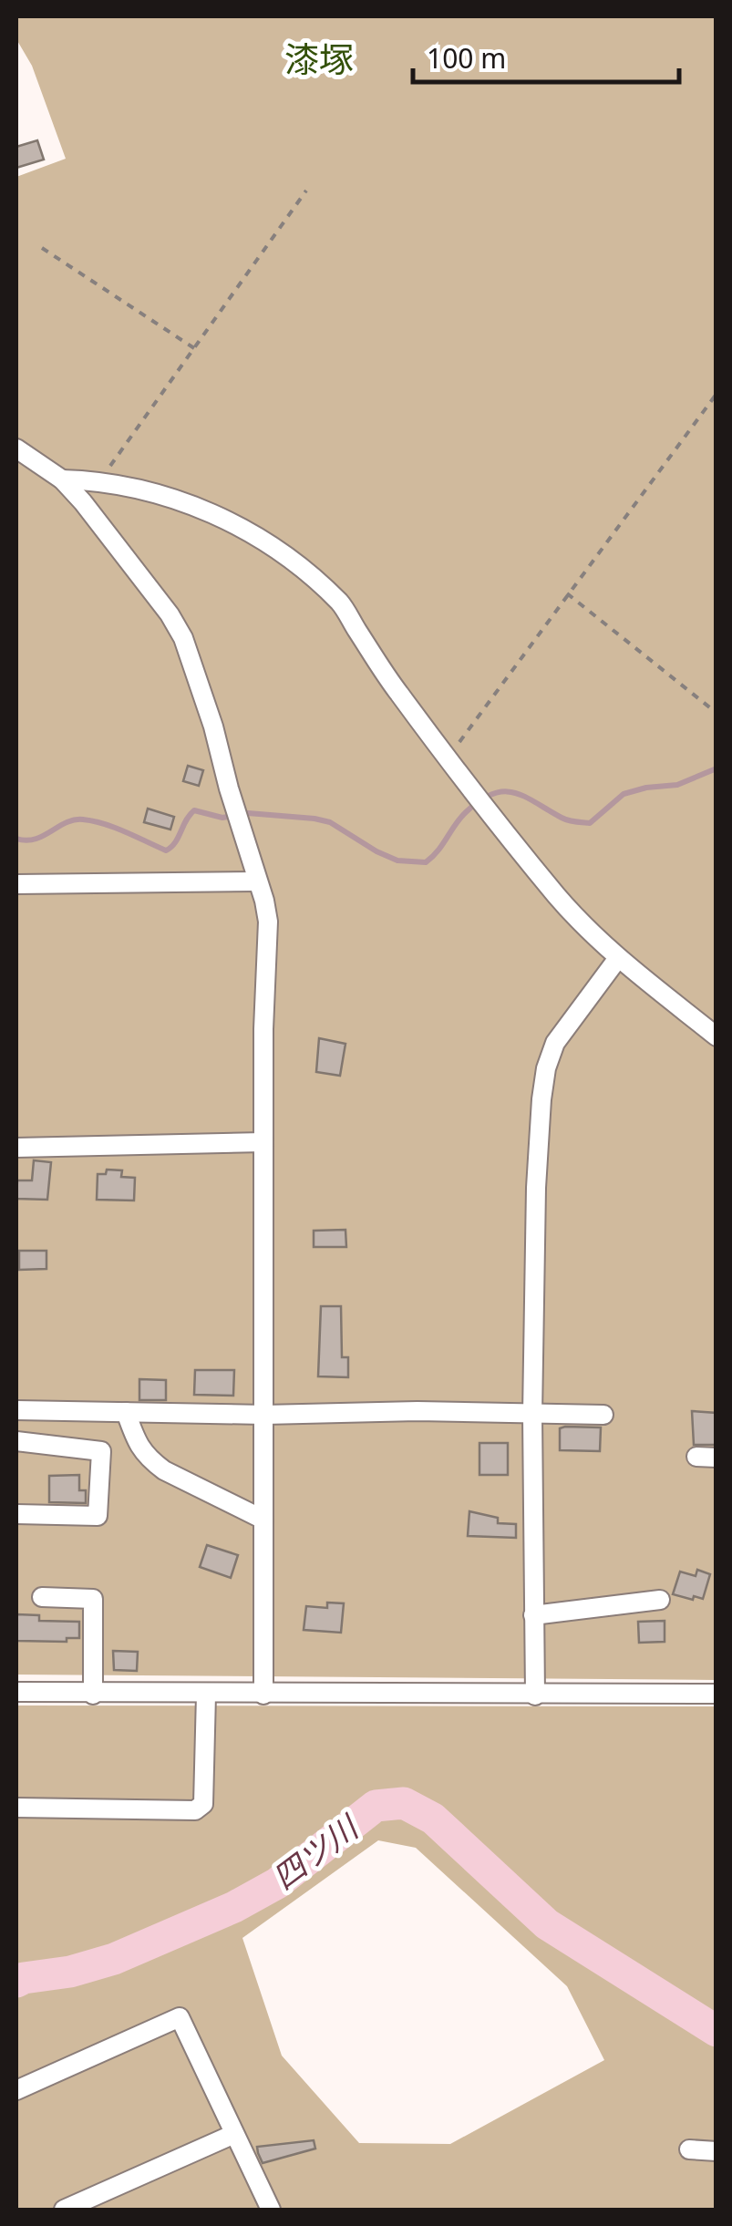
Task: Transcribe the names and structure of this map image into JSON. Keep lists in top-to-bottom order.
{
  "districts": ["漆塚"],
  "water": ["四ツ川"],
  "scale_bar": "100 m"
}
